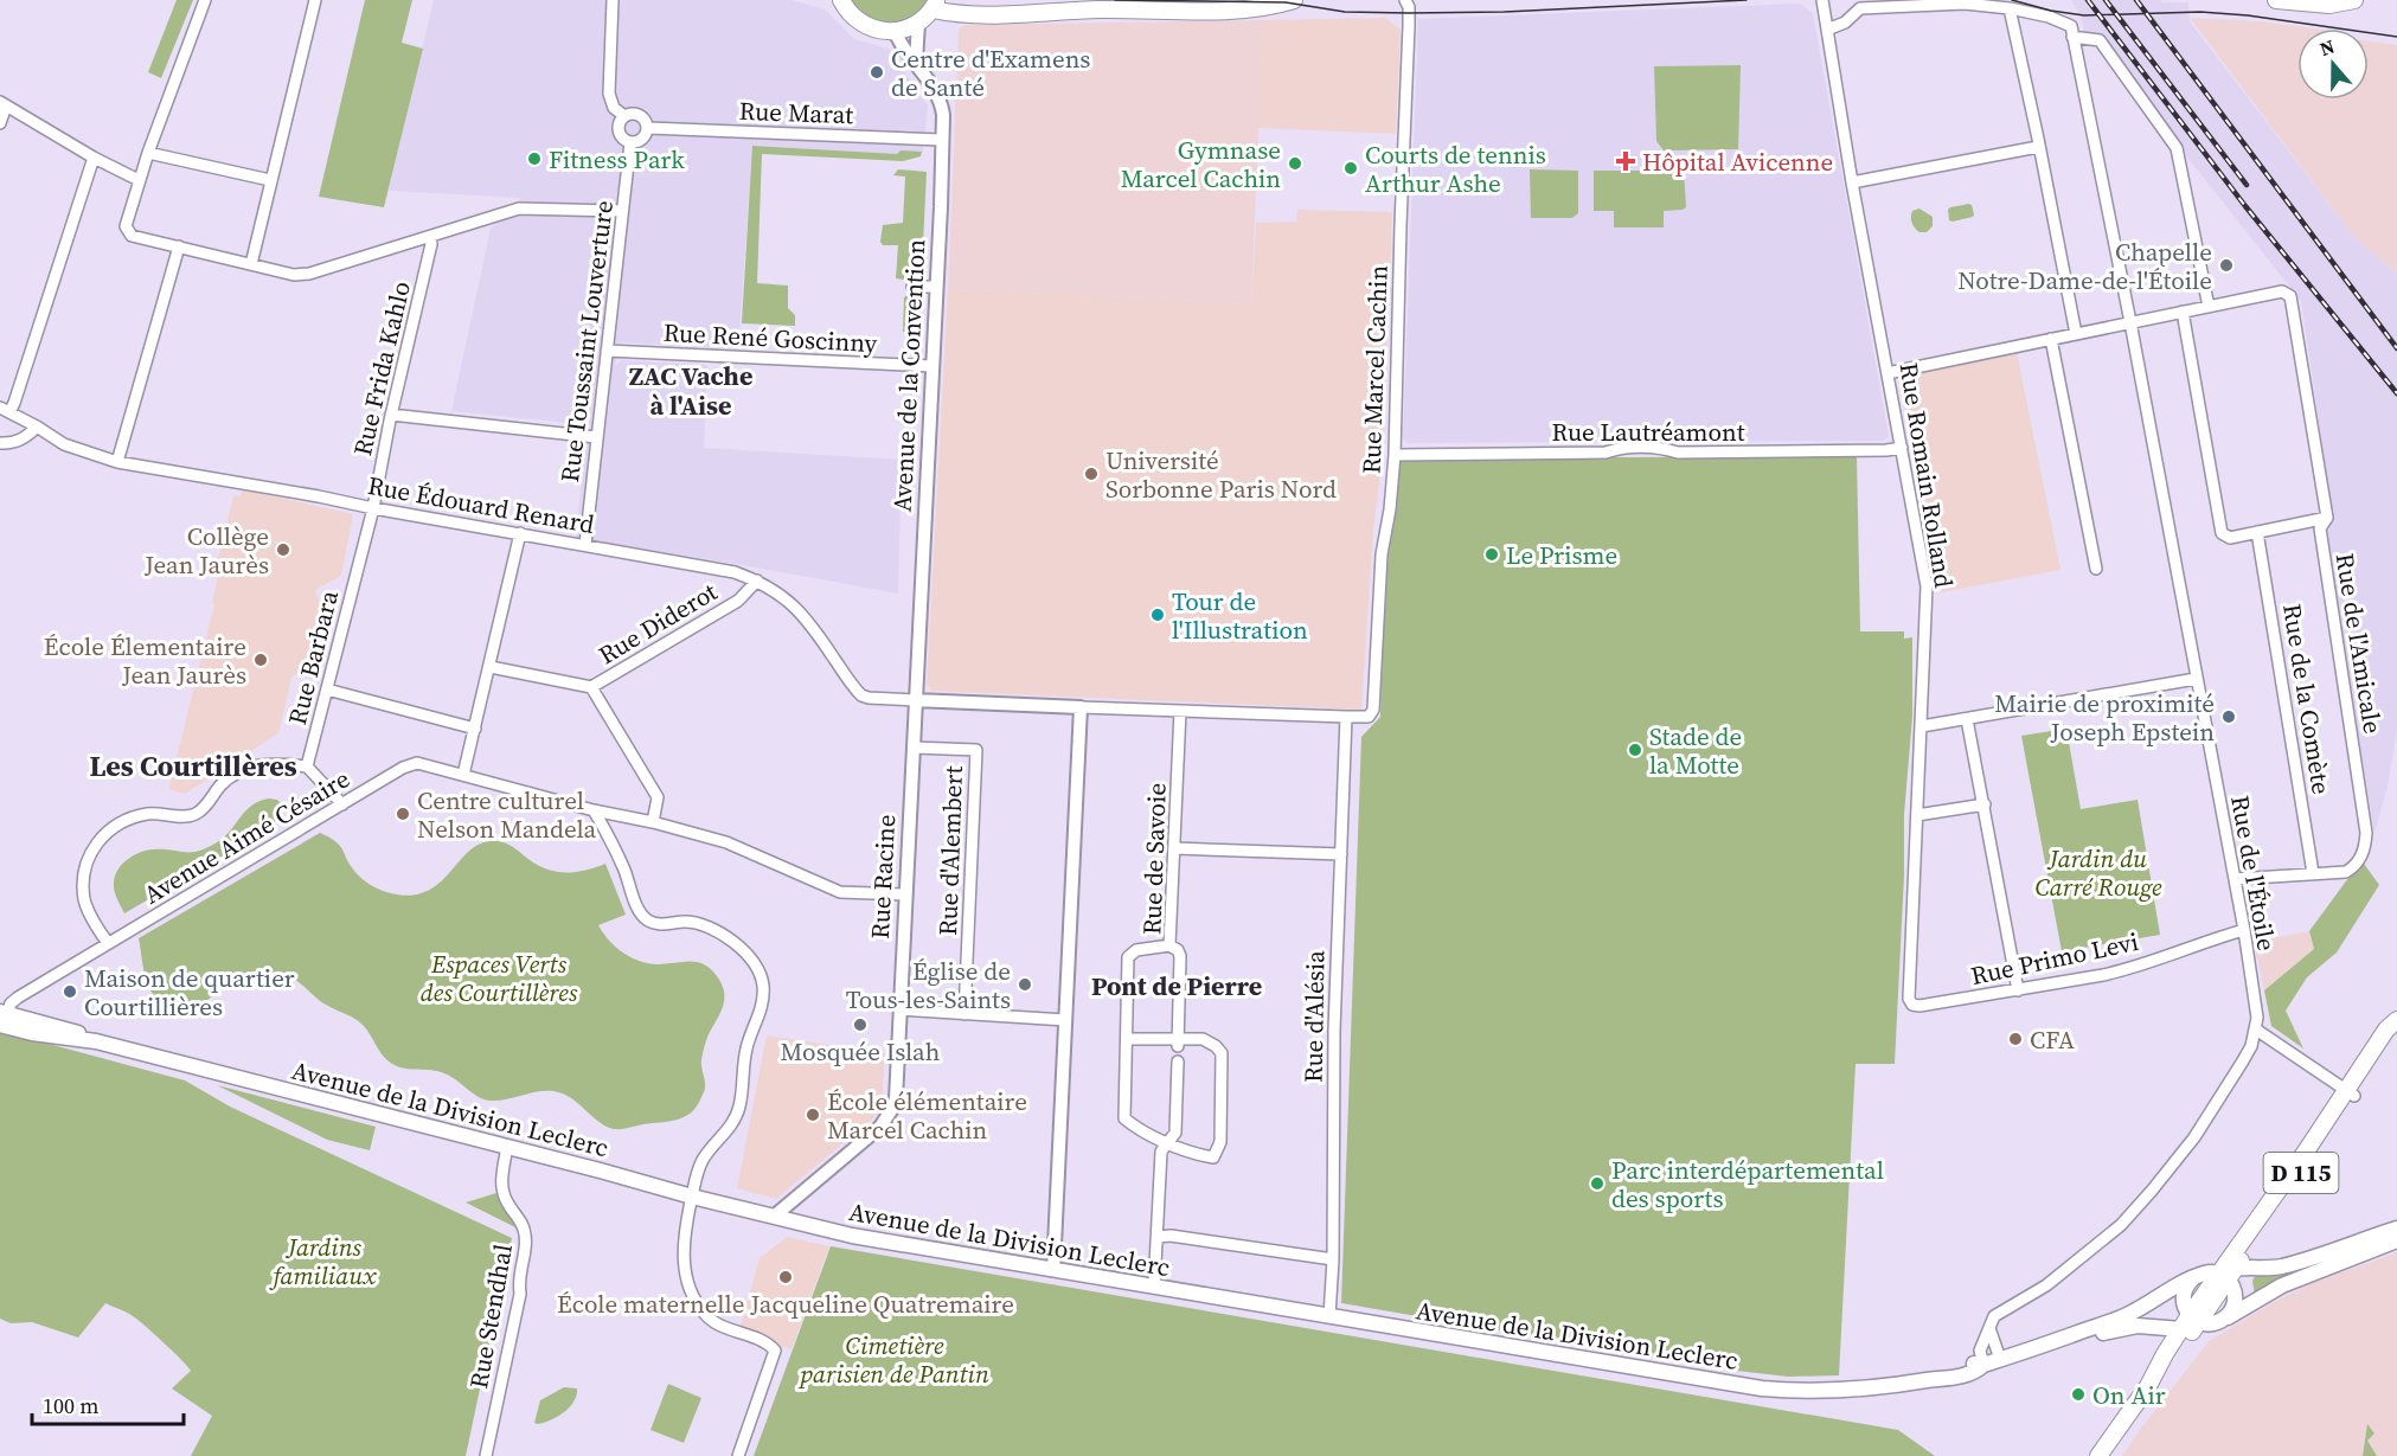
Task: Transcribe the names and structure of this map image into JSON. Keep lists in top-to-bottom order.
{
  "streets": {
    "main road": ["Avenue de la Division Leclerc", "D 115"],
    "street": [
      "Rue Marat",
      "Rue René Goscinny",
      "Rue Toussaint Louverture",
      "Rue Frida Kahlo",
      "Rue Marcel Cachin",
      "Avenue de la Convention",
      "Rue Lautréamont",
      "Rue Romain Rolland",
      "Rue Édouard Renard",
      "Rue Diderot",
      "Rue de l'Amicale",
      "Rue Barbara",
      "Rue de la Comète",
      "Avenue Aimé Césaire",
      "Rue d'Alembert",
      "Rue de Savoie",
      "Rue de l'Étoile",
      "Rue Racine",
      "Rue Primo Levi",
      "Rue d'Alésia",
      "Rue Stendhal"
    ]
  },
  "crossings": [
    ["Rue Marat", "Rue Toussaint Louverture"],
    ["Rue Marat", "Avenue de la Convention"],
    ["Rue René Goscinny", "Rue Toussaint Louverture"],
    ["Rue René Goscinny", "Avenue de la Convention"],
    ["Rue Toussaint Louverture", "Rue Édouard Renard"],
    ["Rue Frida Kahlo", "Rue Édouard Renard"],
    ["Rue Frida Kahlo", "Rue Barbara"],
    ["Rue Marcel Cachin", "Rue Lautréamont"],
    ["Rue Marcel Cachin", "Rue d'Alésia"],
    ["Avenue de la Convention", "Rue Édouard Renard"],
    ["Avenue de la Convention", "Rue Racine"],
    ["Rue Lautréamont", "Rue Romain Rolland"],
    ["Rue Romain Rolland", "Rue Primo Levi"],
    ["Rue Édouard Renard", "Rue Diderot"],
    ["Rue Édouard Renard", "Rue Barbara"],
    ["Rue Édouard Renard", "Rue Racine"],
    ["Rue de l'Amicale", "Rue de la Comète"],
    ["Avenue Aimé Césaire", "Rue Racine"],
    ["Avenue Aimé Césaire", "Avenue de la Division Leclerc"],
    ["Rue d'Alembert", "Rue Racine"],
    ["Rue de l'Étoile", "Rue Primo Levi"],
    ["Rue Racine", "Avenue de la Division Leclerc"],
    ["Rue d'Alésia", "Avenue de la Division Leclerc"],
    ["Avenue de la Division Leclerc", "D 115"],
    ["Avenue de la Division Leclerc", "Rue Stendhal"]
  ],
  "districts": ["ZAC Vache à l'Aise", "Les Courtillères", "Pont de Pierre"],
  "parks": [
    "Jardin du Carré Rouge",
    "Espaces Verts des Courtillères",
    "Jardins familiaux",
    "Cimetière parisien de Pantin"
  ],
  "places": {
    "other": [
      "Centre d'Examens de Santé",
      "Fitness Park",
      "Gymnase Marcel Cachin",
      "Courts de tennis Arthur Ashe",
      "Chapelle Notre-Dame-de-l'Étoile",
      "Université Sorbonne Paris Nord",
      "Collège Jean Jaurès",
      "Le Prisme",
      "Tour de l'Illustration",
      "École Élementaire Jean Jaurès",
      "Mairie de proximité Joseph Epstein",
      "Stade de la Motte",
      "Centre culturel Nelson Mandela",
      "Église de Tous-les-Saints",
      "Maison de quartier Courtillières",
      "Mosquée Islah",
      "CFA",
      "École élémentaire Marcel Cachin",
      "Parc interdépartemental des sports",
      "École maternelle Jacqueline Quatremaire",
      "On Air"
    ],
    "health": ["Hôpital Avicenne"]
  },
  "scale_bar": "100 m",
  "north": "top"
}
